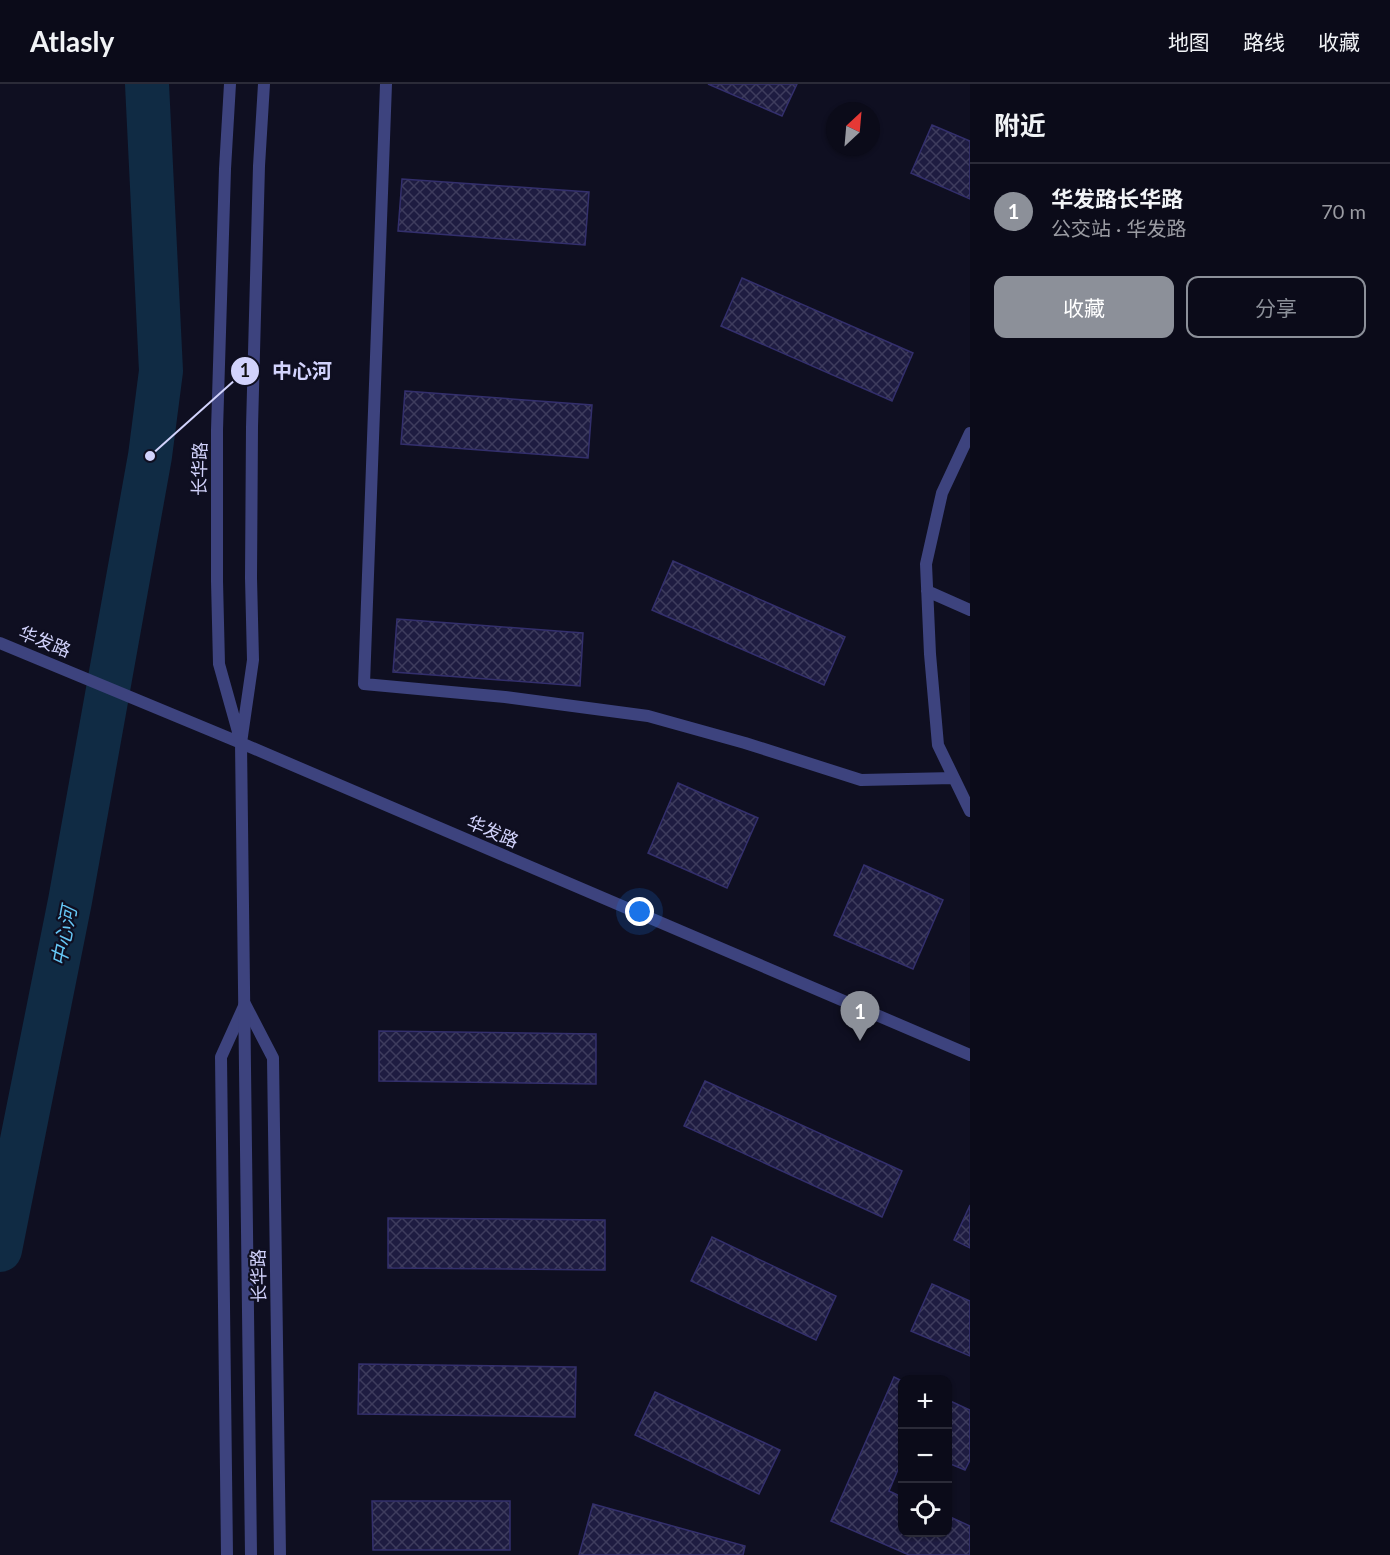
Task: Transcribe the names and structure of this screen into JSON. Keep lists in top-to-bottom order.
{
  "streets": {
    "street": ["长华路", "华发路"]
  },
  "crossings": [
    ["长华路", "华发路"]
  ],
  "water": ["中心河"],
  "places": ["中心河"],
  "north": "top right",
  "page": {
    "header": "Atlasly",
    "nav": ["地图", "路线", "收藏"],
    "heading": "附近",
    "list": [
      {
        "mark": "1",
        "name": "华发路长华路",
        "note": "公交站 · 华发路",
        "value": "70 m"
      }
    ],
    "buttons": ["收藏", "分享"],
    "pins": "1",
    "map_buttons": ["+", "−"]
  }
}
